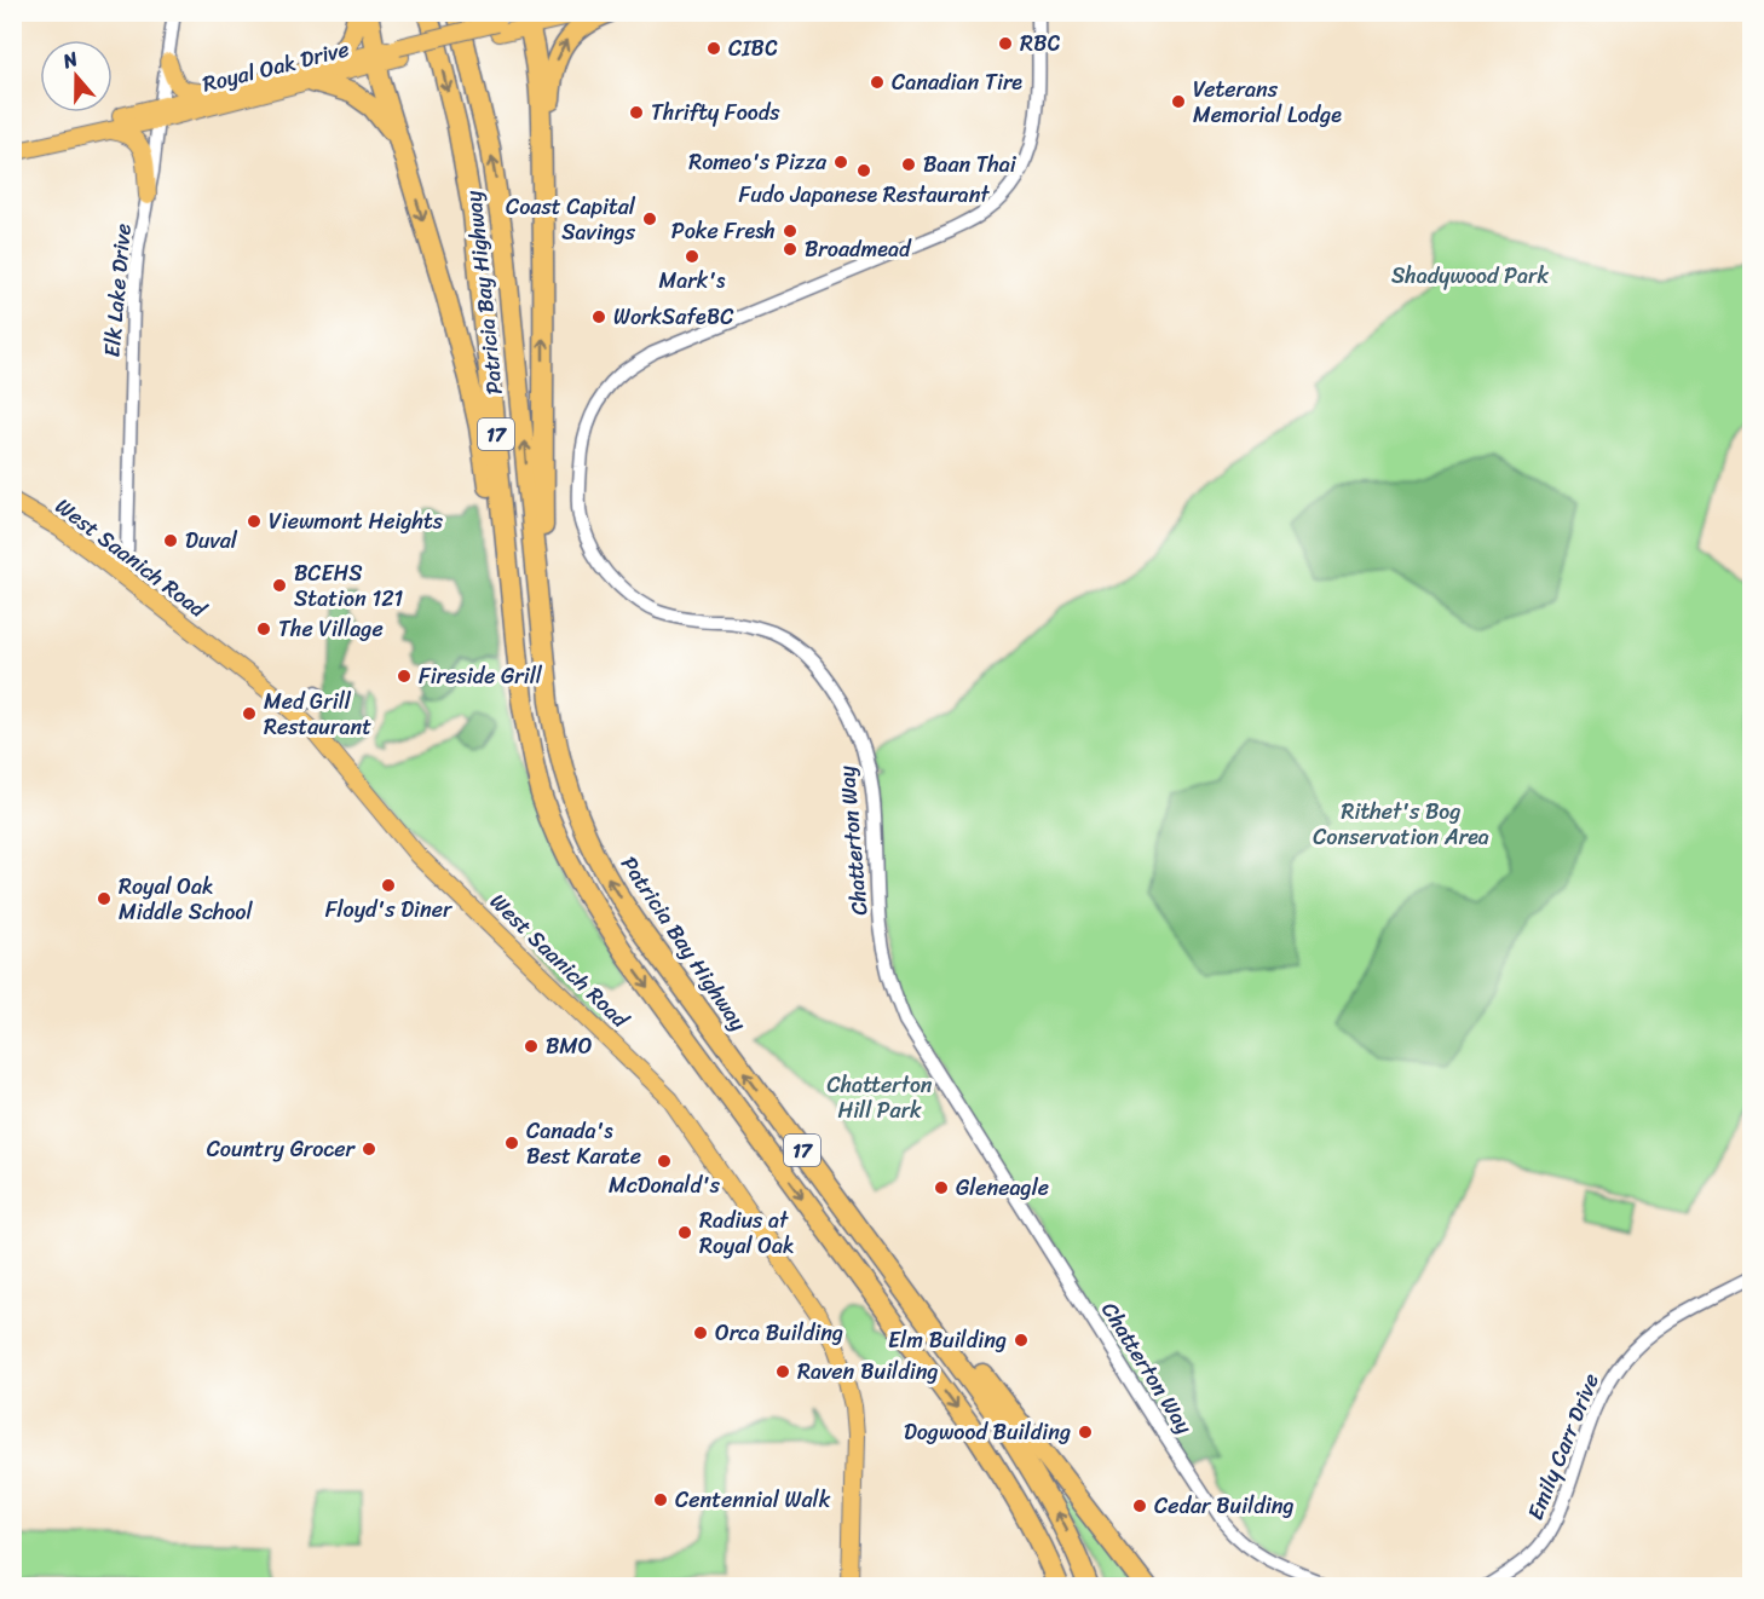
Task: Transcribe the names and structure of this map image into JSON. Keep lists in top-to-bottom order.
{
  "streets": {
    "highway": ["Patricia Bay Highway", "17"],
    "main road": ["Royal Oak Drive", "West Saanich Road"],
    "street": ["Elk Lake Drive", "Chatterton Way", "Emily Carr Drive"]
  },
  "crossings": [
    ["Royal Oak Drive", "Elk Lake Drive"],
    ["Elk Lake Drive", "West Saanich Road"]
  ],
  "parks": ["Shadywood Park", "Rithet's Bog Conservation Area", "Chatterton Hill Park"],
  "places": [
    "RBC",
    "CIBC",
    "Canadian Tire",
    "Veterans Memorial Lodge",
    "Thrifty Foods",
    "Romeo's Pizza",
    "Baan Thai",
    "Fudo Japanese Restaurant",
    "Coast Capital Savings",
    "Poke Fresh",
    "Broadmead",
    "Mark's",
    "WorkSafeBC",
    "Viewmont Heights",
    "Duval",
    "BCEHS Station 121",
    "The Village",
    "Fireside Grill",
    "Med Grill Restaurant",
    "Floyd's Diner",
    "Royal Oak Middle School",
    "BMO",
    "Canada's Best Karate",
    "Country Grocer",
    "McDonald's",
    "Gleneagle",
    "Radius at Royal Oak",
    "Orca Building",
    "Elm Building",
    "Raven Building",
    "Dogwood Building",
    "Centennial Walk",
    "Cedar Building"
  ],
  "north": "top"
}
